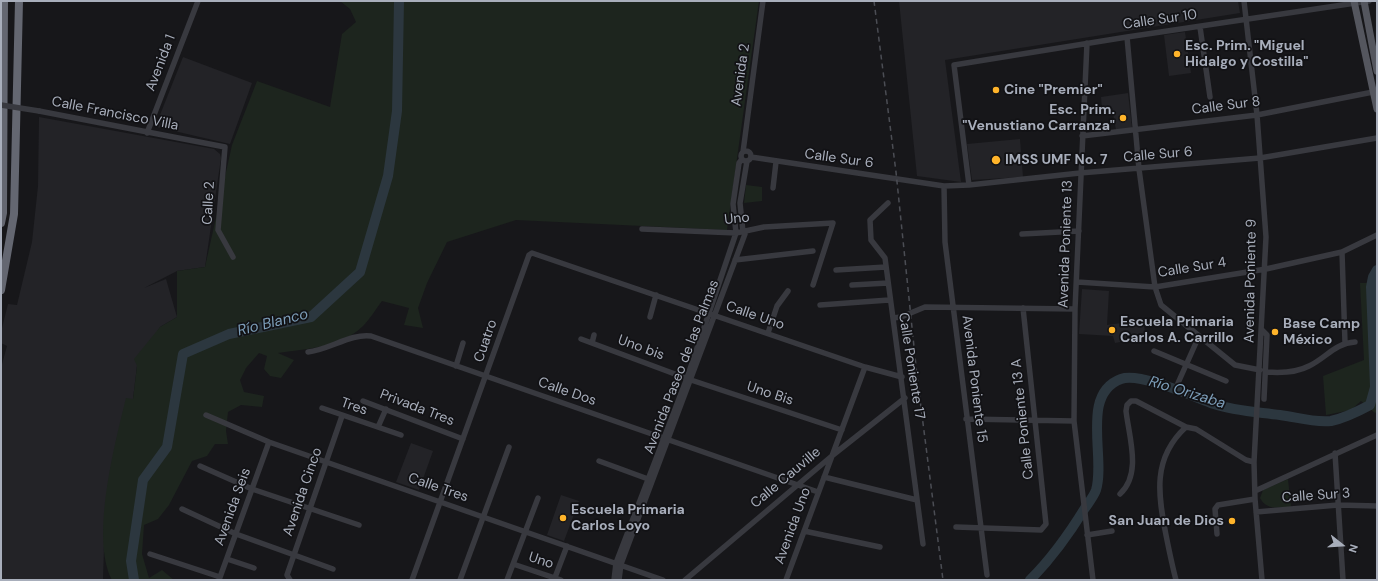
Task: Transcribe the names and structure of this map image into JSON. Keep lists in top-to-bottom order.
{
  "streets": {
    "street": [
      "Calle Sur 10",
      "Avenida 1",
      "Avenida 2",
      "Calle Sur 8",
      "Calle Francisco Villa",
      "Calle Sur 6",
      "Calle 2",
      "Uno",
      "Avenida Poniente 13",
      "Calle Sur 4",
      "Avenida Poniente 9",
      "Calle Uno",
      "Cuatro",
      "Uno bis",
      "Calle Poniente 17",
      "Avenida Paseo de las Palmas",
      "Avenida Poniente 15",
      "Calle Dos",
      "Uno Bis",
      "Tres",
      "Privada Tres",
      "Calle Poniente 13 A",
      "Calle Cauville",
      "Calle Tres",
      "Avenida Cinco",
      "Calle Sur 3",
      "Avenida Seis",
      "Avenida Uno"
    ]
  },
  "crossings": [
    ["Calle Sur 10", "Calle Sur 6"],
    ["Calle Sur 10", "Avenida Poniente 13"],
    ["Calle Sur 10", "Avenida Poniente 9"],
    ["Avenida 1", "Calle Francisco Villa"],
    ["Avenida 2", "Avenida Paseo de las Palmas"],
    ["Calle Sur 8", "Avenida Poniente 13"],
    ["Calle Sur 8", "Avenida Poniente 9"],
    ["Calle Francisco Villa", "Calle 2"],
    ["Calle Sur 6", "Avenida Poniente 13"],
    ["Calle Sur 6", "Avenida Poniente 9"],
    ["Calle Sur 6", "Avenida Paseo de las Palmas"],
    ["Calle Sur 6", "Avenida Poniente 15"],
    ["Uno", "Avenida Paseo de las Palmas"],
    ["Avenida Poniente 13", "Calle Sur 4"],
    ["Calle Sur 4", "Avenida Poniente 9"],
    ["Avenida Poniente 9", "Calle Sur 3"],
    ["Calle Uno", "Cuatro"],
    ["Calle Uno", "Calle Poniente 17"],
    ["Calle Uno", "Avenida Paseo de las Palmas"],
    ["Calle Uno", "Avenida Uno"],
    ["Cuatro", "Calle Dos"],
    ["Cuatro", "Privada Tres"],
    ["Cuatro", "Calle Tres"],
    ["Uno bis", "Avenida Paseo de las Palmas"],
    ["Uno bis", "Uno Bis"],
    ["Calle Poniente 17", "Calle Cauville"],
    ["Avenida Paseo de las Palmas", "Calle Dos"],
    ["Avenida Paseo de las Palmas", "Uno Bis"],
    ["Avenida Paseo de las Palmas", "Calle Tres"],
    ["Avenida Poniente 15", "Calle Poniente 13 A"],
    ["Calle Dos", "Calle Cauville"],
    ["Calle Dos", "Avenida Uno"],
    ["Uno Bis", "Avenida Uno"],
    ["Tres", "Avenida Cinco"],
    ["Calle Cauville", "Avenida Uno"],
    ["Calle Tres", "Avenida Cinco"],
    ["Calle Tres", "Avenida Seis"]
  ],
  "water": ["Río Blanco", "Río Orizaba"],
  "places": [
    "Esc. Prim. \"Miguel Hidalgo y Costilla\"",
    "Cine \"Premier\"",
    "Esc. Prim. \"Venustiano Carranza\"",
    "IMSS UMF No. 7",
    "Escuela Primaria Carlos A. Carrillo",
    "Base Camp México",
    "Escuela Primaria Carlos Loyo",
    "San Juan de Dios"
  ],
  "north": "right"
}
